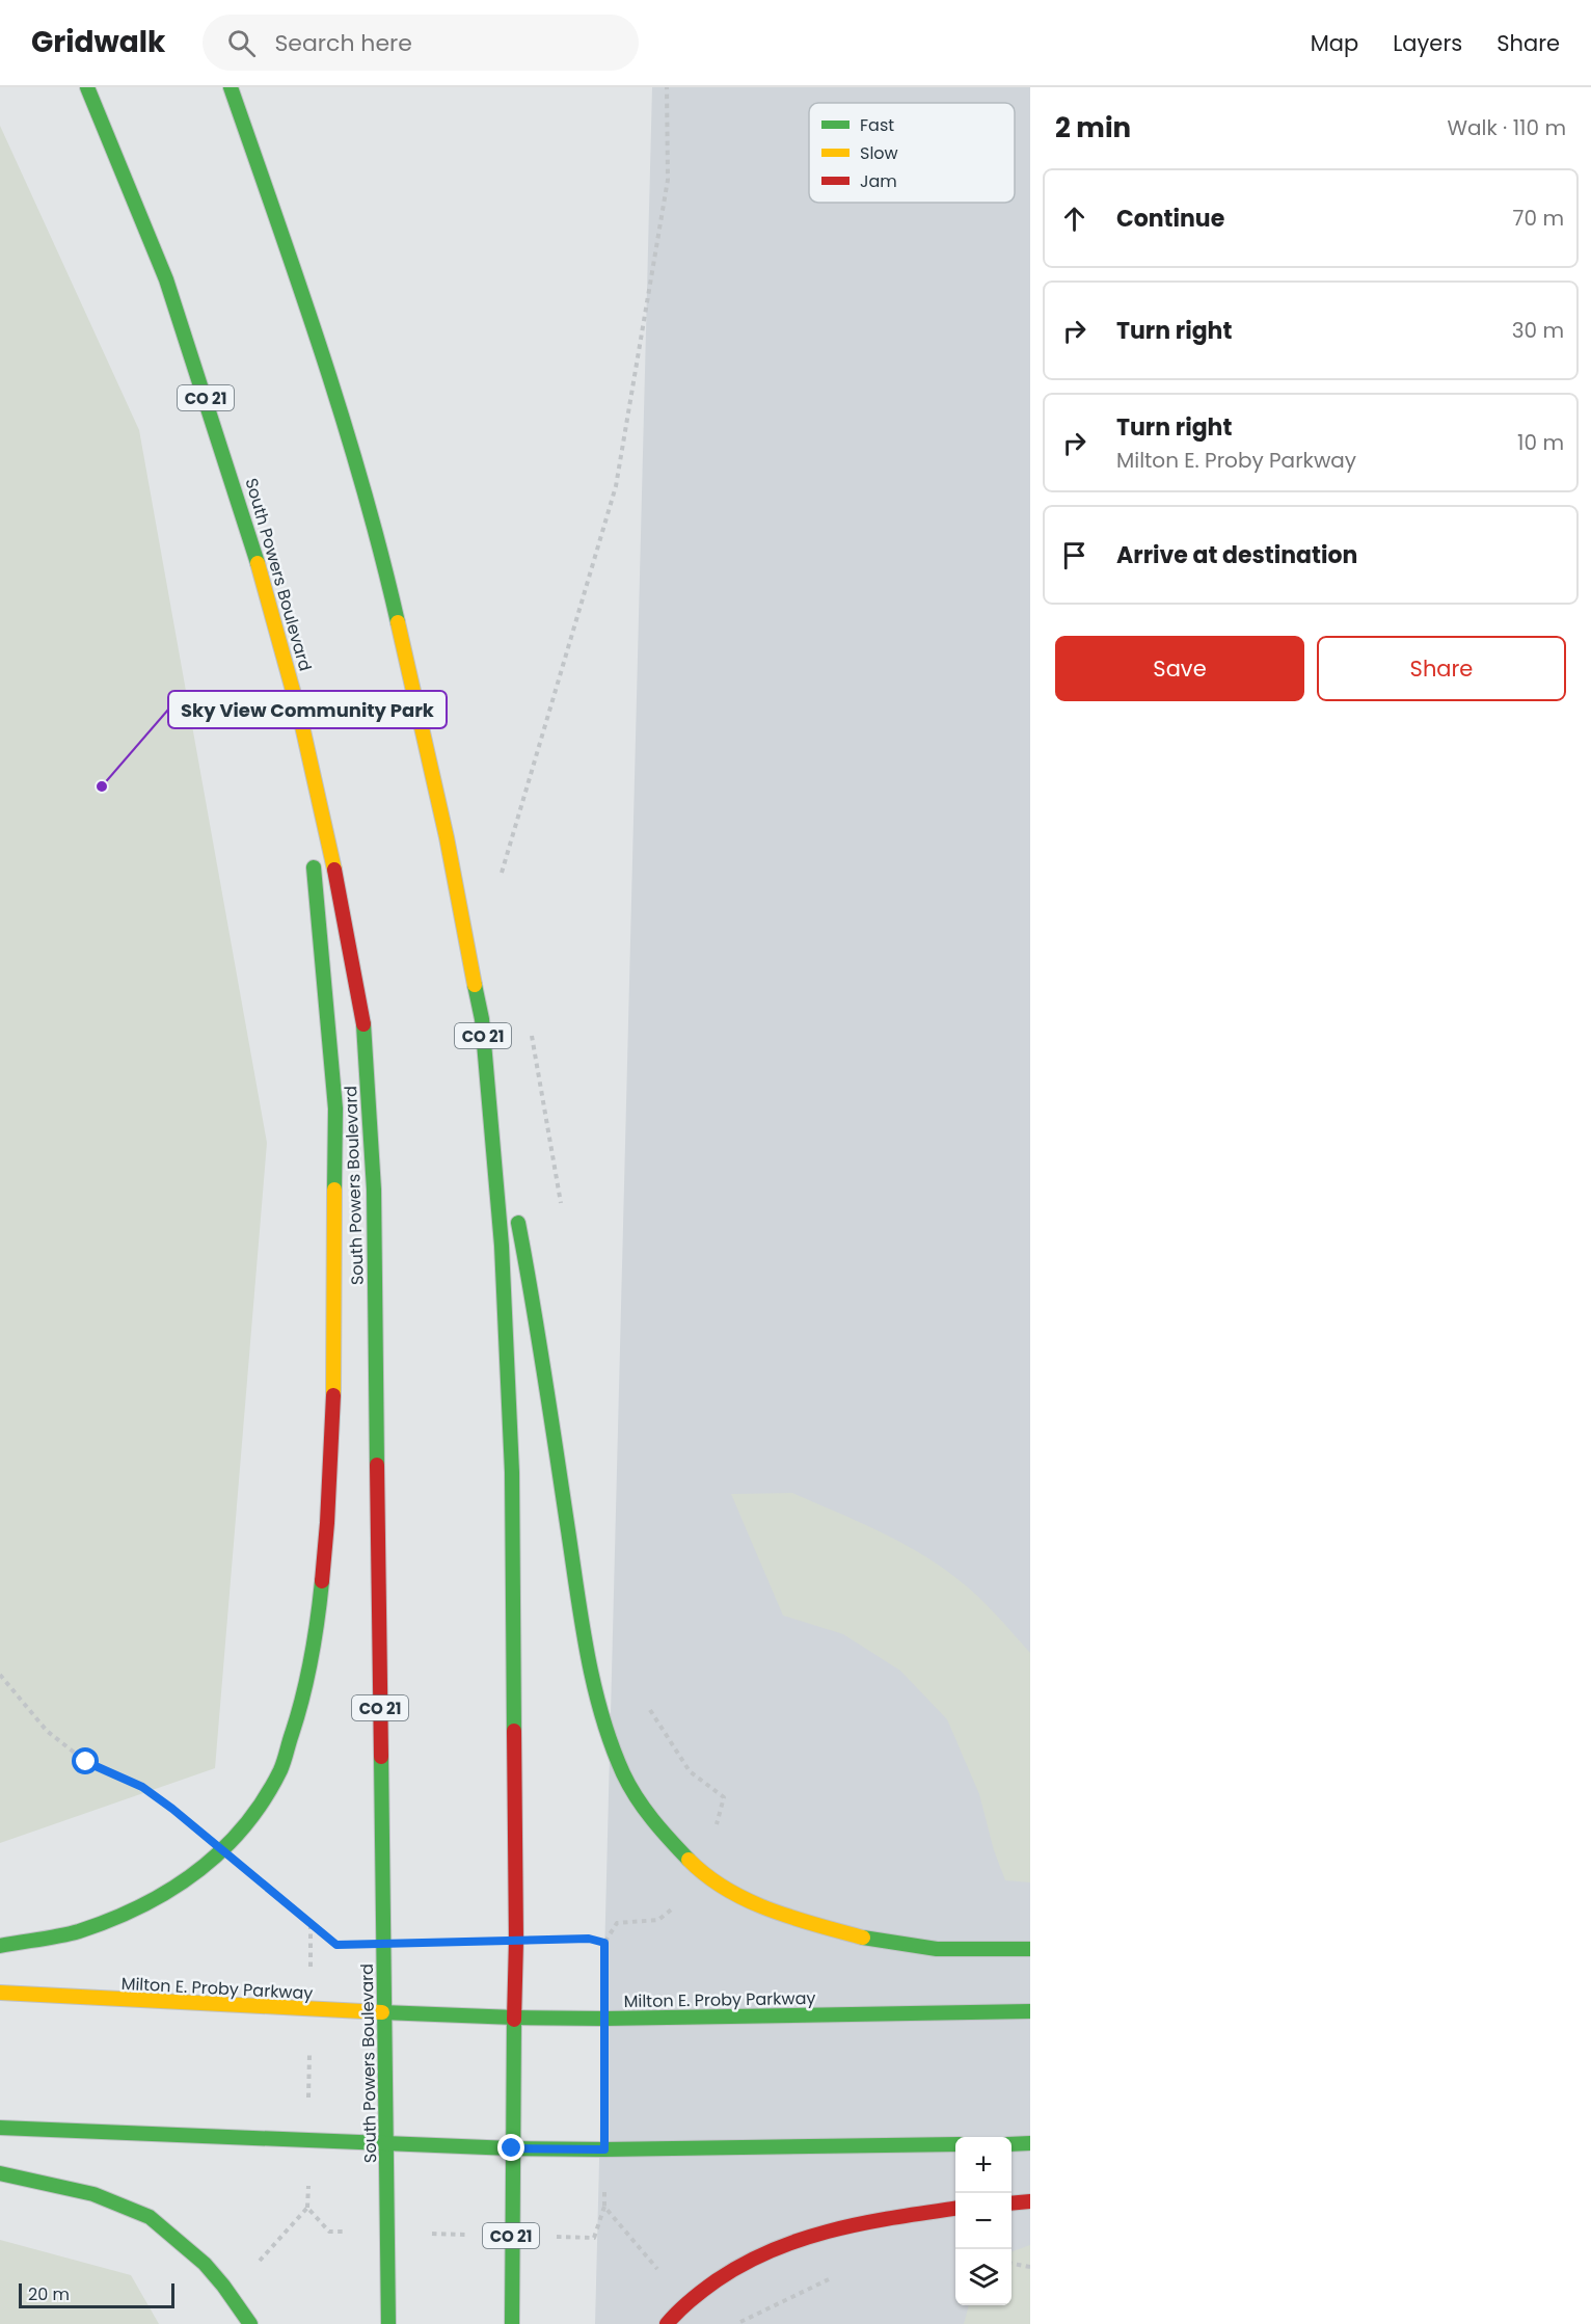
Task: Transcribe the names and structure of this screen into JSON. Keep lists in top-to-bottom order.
{
  "streets": {
    "main road": ["CO 21", "South Powers Boulevard", "Milton E. Proby Parkway"]
  },
  "crossings": [
    ["CO 21", "Milton E. Proby Parkway"],
    ["South Powers Boulevard", "Milton E. Proby Parkway"]
  ],
  "places": ["Sky View Community Park"],
  "legend": ["Fast", "Slow", "Jam"],
  "scale_bar": "20 m",
  "page": {
    "header": "Gridwalk",
    "search": "Search here",
    "nav": ["Map", "Layers", "Share"],
    "heading": ["2 min", "Walk · 110 m"],
    "list": [
      ["Continue", "70 m"],
      ["Turn right", "30 m"],
      ["Turn right", "Milton E. Proby Parkway", "10 m"],
      "Arrive at destination"
    ],
    "buttons": ["Save", "Share"],
    "map_buttons": ["+", "−"],
    "scale": "20 m"
  }
}
